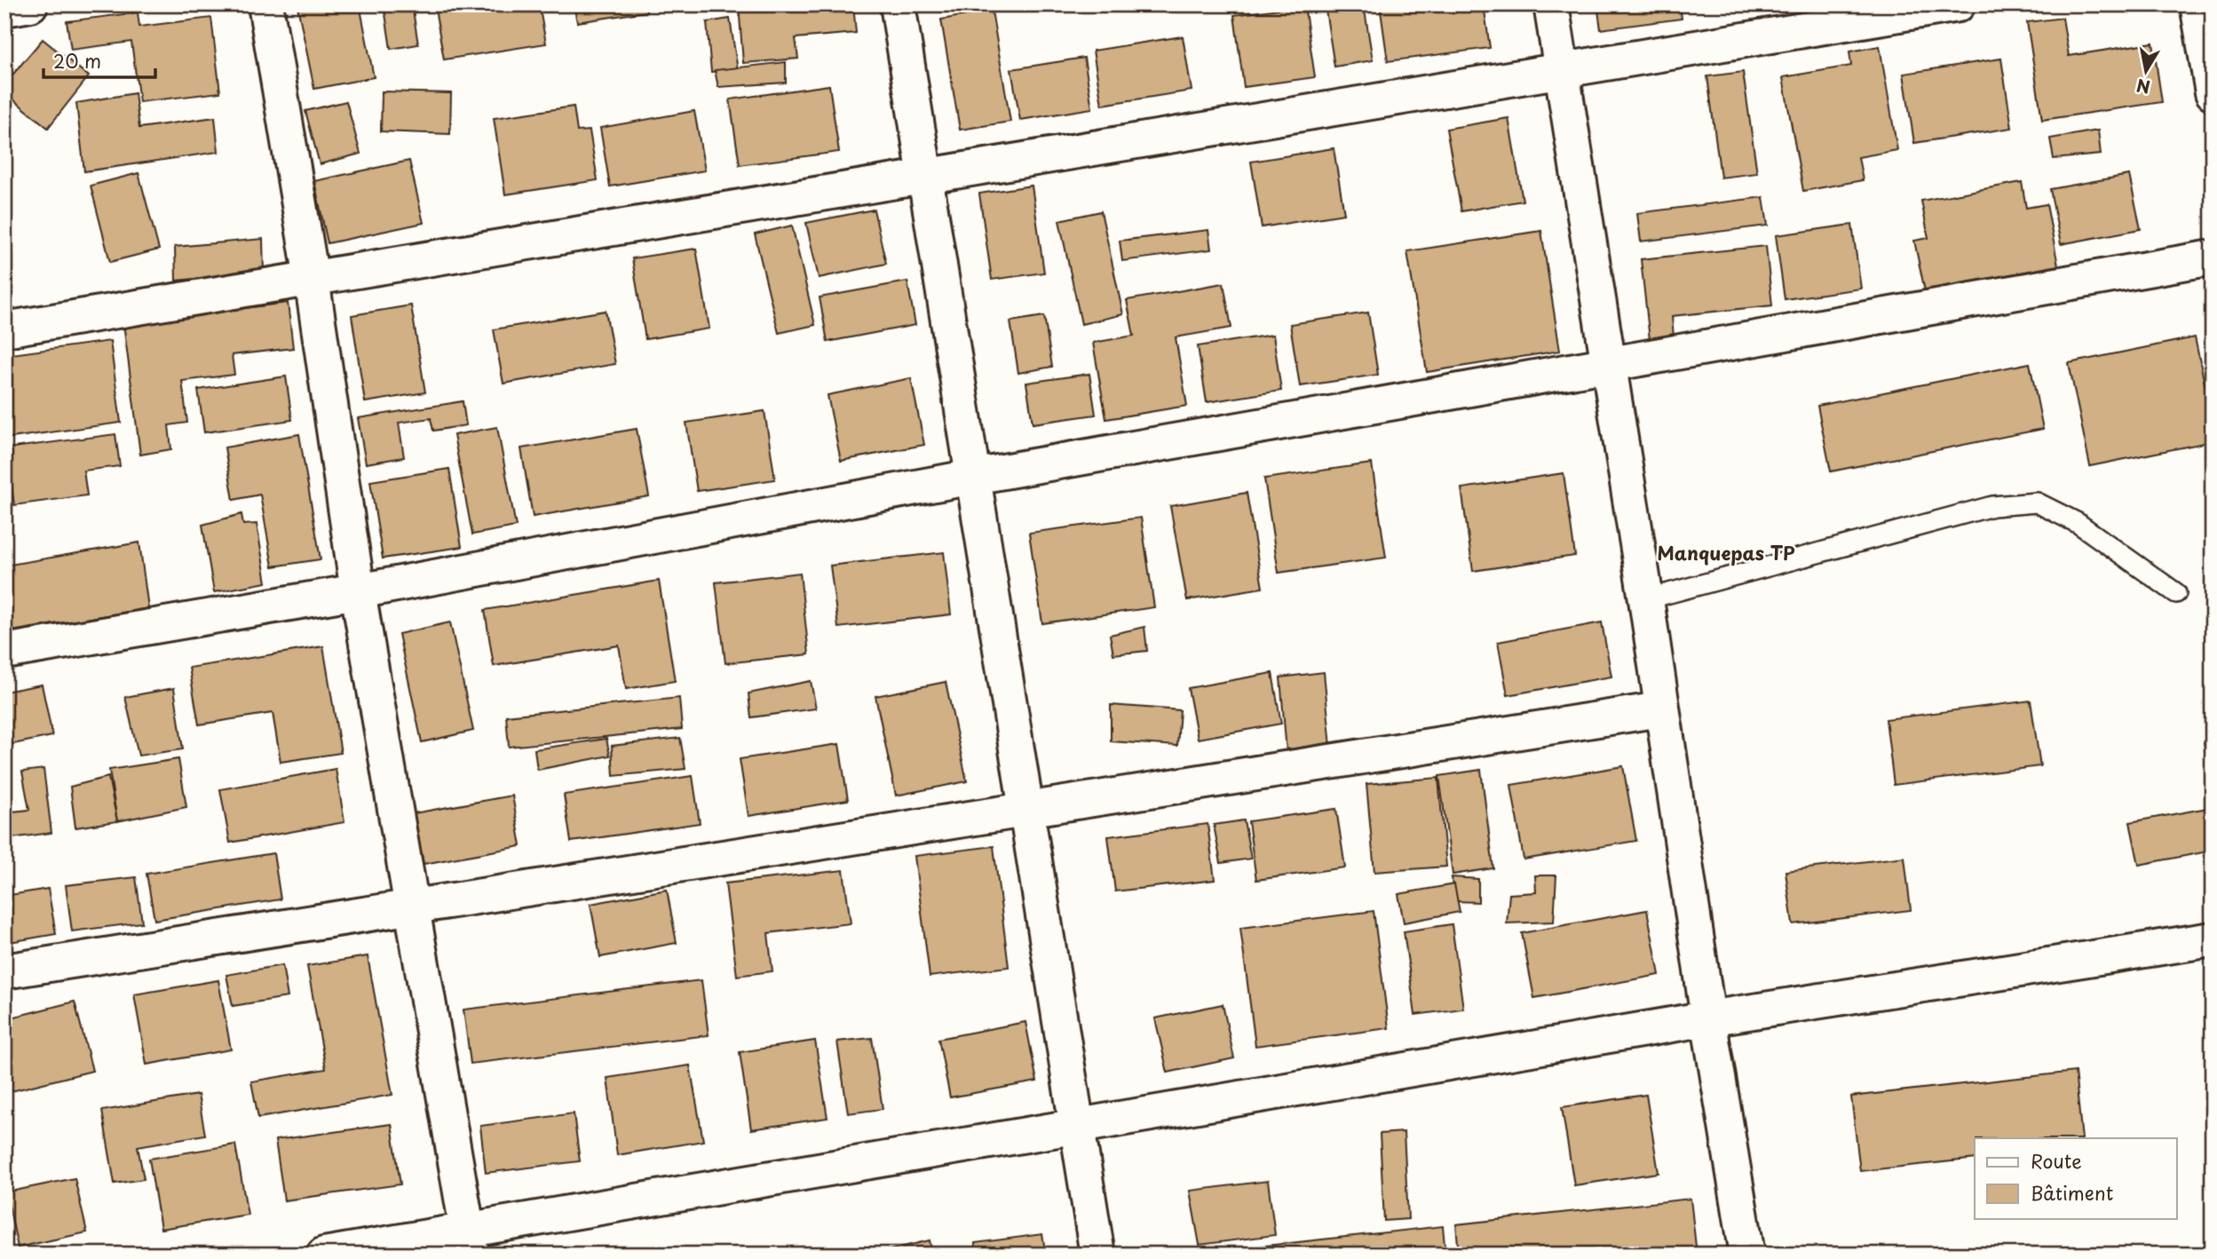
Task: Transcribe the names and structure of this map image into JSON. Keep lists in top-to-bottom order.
{
  "districts": ["Manquepas TP"],
  "legend": ["Route", "Bâtiment"],
  "scale_bar": "20 m",
  "north": "bottom"
}
